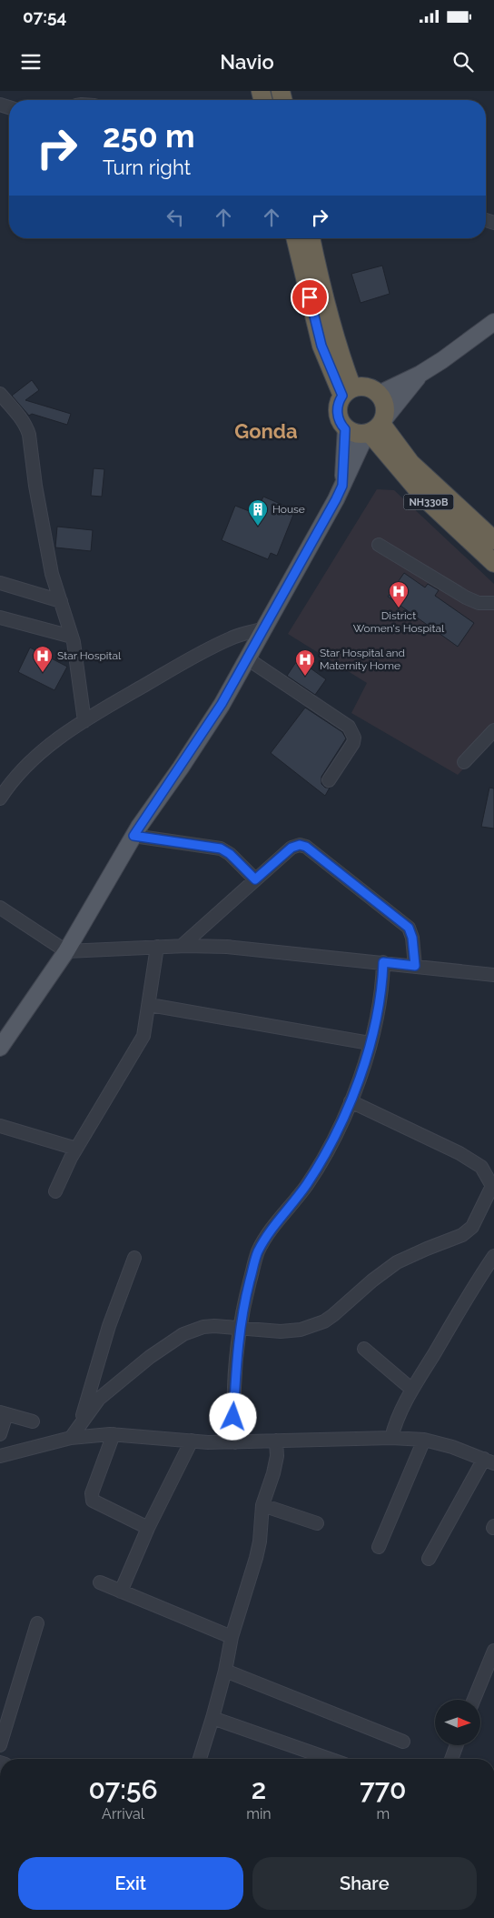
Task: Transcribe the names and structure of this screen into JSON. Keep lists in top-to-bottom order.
{
  "streets": {
    "highway": ["NH330B"]
  },
  "districts": ["Gonda"],
  "places": {
    "building": ["House"],
    "hospital": ["District Women's Hospital", "Star Hospital", "Star Hospital and Maternity Home"]
  },
  "north": "right",
  "page": {
    "status": "07:54",
    "header": "Navio",
    "turn": ["250 m", "Turn right"],
    "eta": [
      "07:56",
      "Arrival",
      "2",
      "min",
      "770",
      "m"
    ],
    "buttons": ["Exit", "Share"]
  }
}
